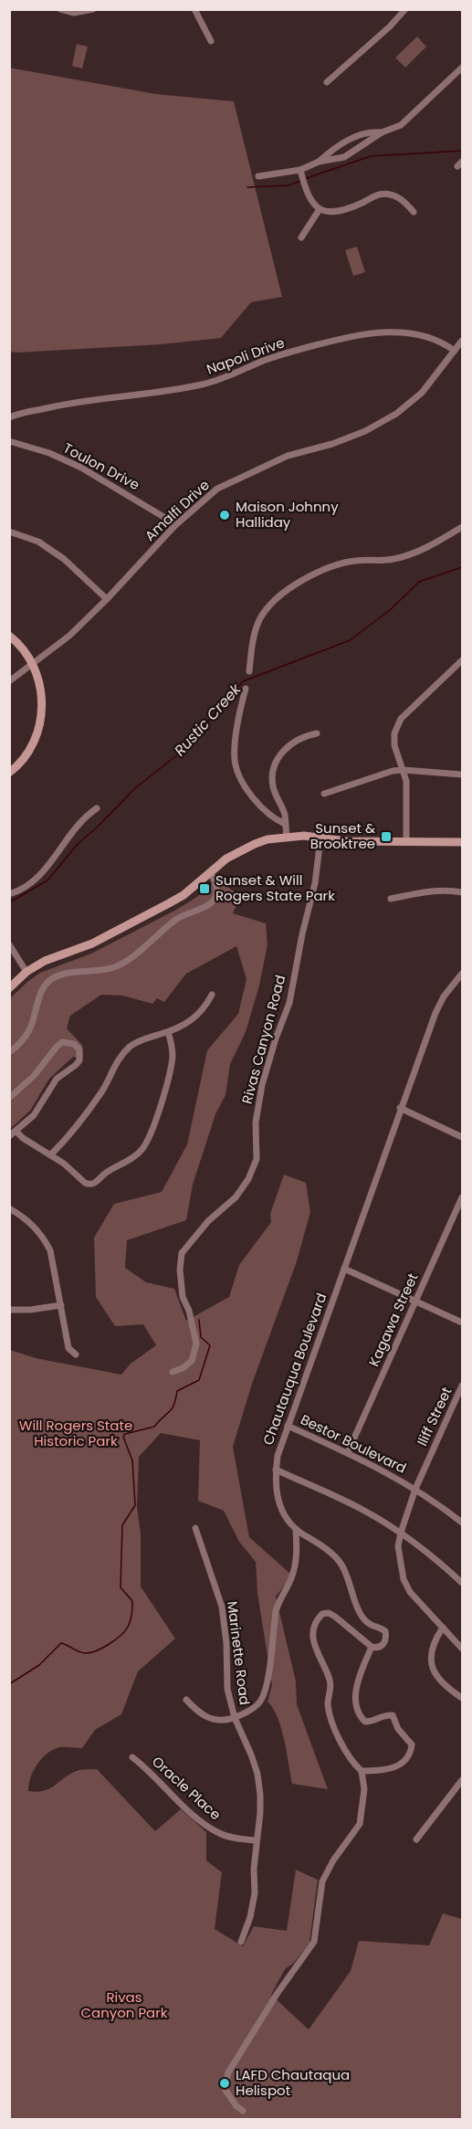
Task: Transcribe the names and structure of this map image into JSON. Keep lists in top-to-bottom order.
{
  "streets": {
    "street": [
      "Napoli Drive",
      "Toulon Drive",
      "Amalfi Drive",
      "Rivas Canyon Road",
      "Kagawa Street",
      "Chautauqua Boulevard",
      "Iliff Street",
      "Bestor Boulevard",
      "Marinette Road",
      "Oracle Place"
    ]
  },
  "crossings": [
    ["Napoli Drive", "Amalfi Drive"],
    ["Toulon Drive", "Amalfi Drive"],
    ["Kagawa Street", "Bestor Boulevard"],
    ["Chautauqua Boulevard", "Bestor Boulevard"],
    ["Iliff Street", "Bestor Boulevard"],
    ["Marinette Road", "Oracle Place"]
  ],
  "water": ["Rustic Creek"],
  "parks": ["Will Rogers State Historic Park", "Rivas Canyon Park"],
  "places": {
    "other": ["Maison Johnny Halliday", "LAFD Chautaqua Helispot"],
    "transit": ["Sunset & Brooktree", "Sunset & Will Rogers State Park"]
  }
}
